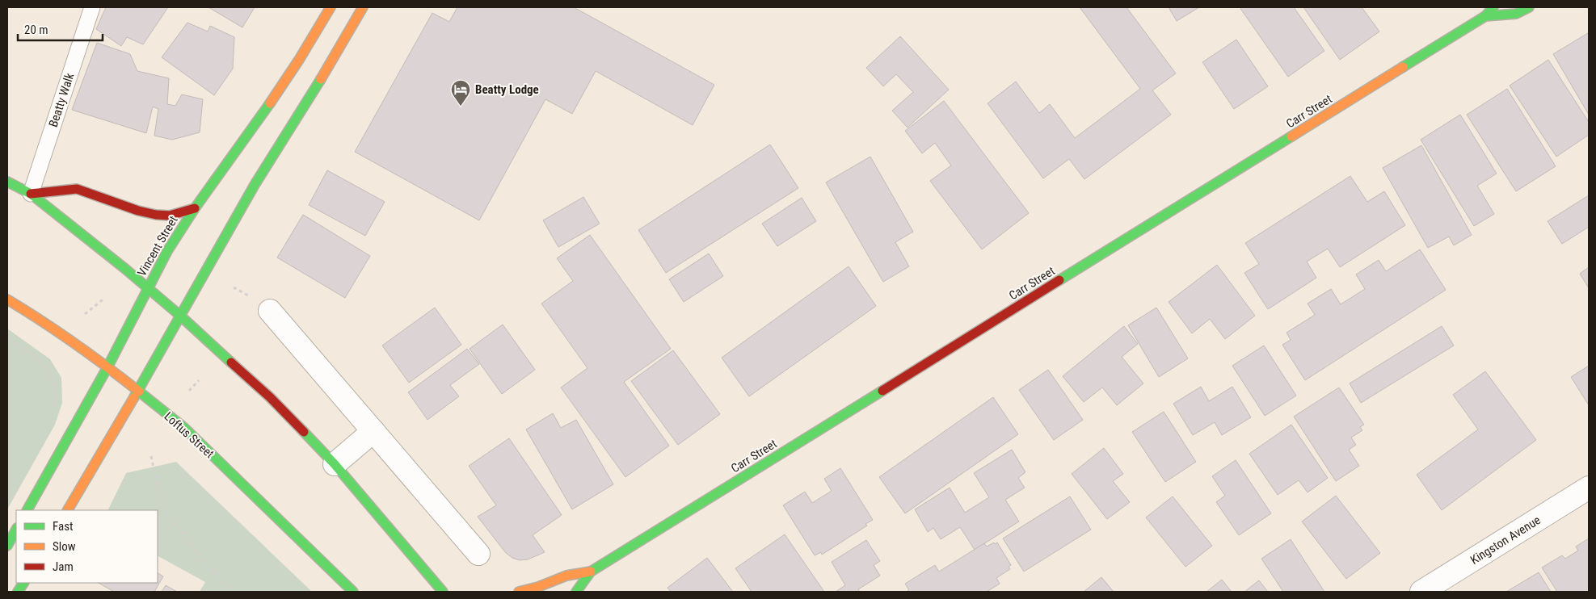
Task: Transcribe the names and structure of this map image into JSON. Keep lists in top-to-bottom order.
{
  "streets": {
    "main road": ["Carr Street", "Vincent Street", "Loftus Street"],
    "street": ["Kingston Avenue"],
    "lane": ["Beatty Walk"]
  },
  "crossings": [
    ["Vincent Street", "Loftus Street"]
  ],
  "places": {
    "hotel": ["Beatty Lodge"]
  },
  "legend": ["Fast", "Slow", "Jam"],
  "scale_bar": "20 m"
}
